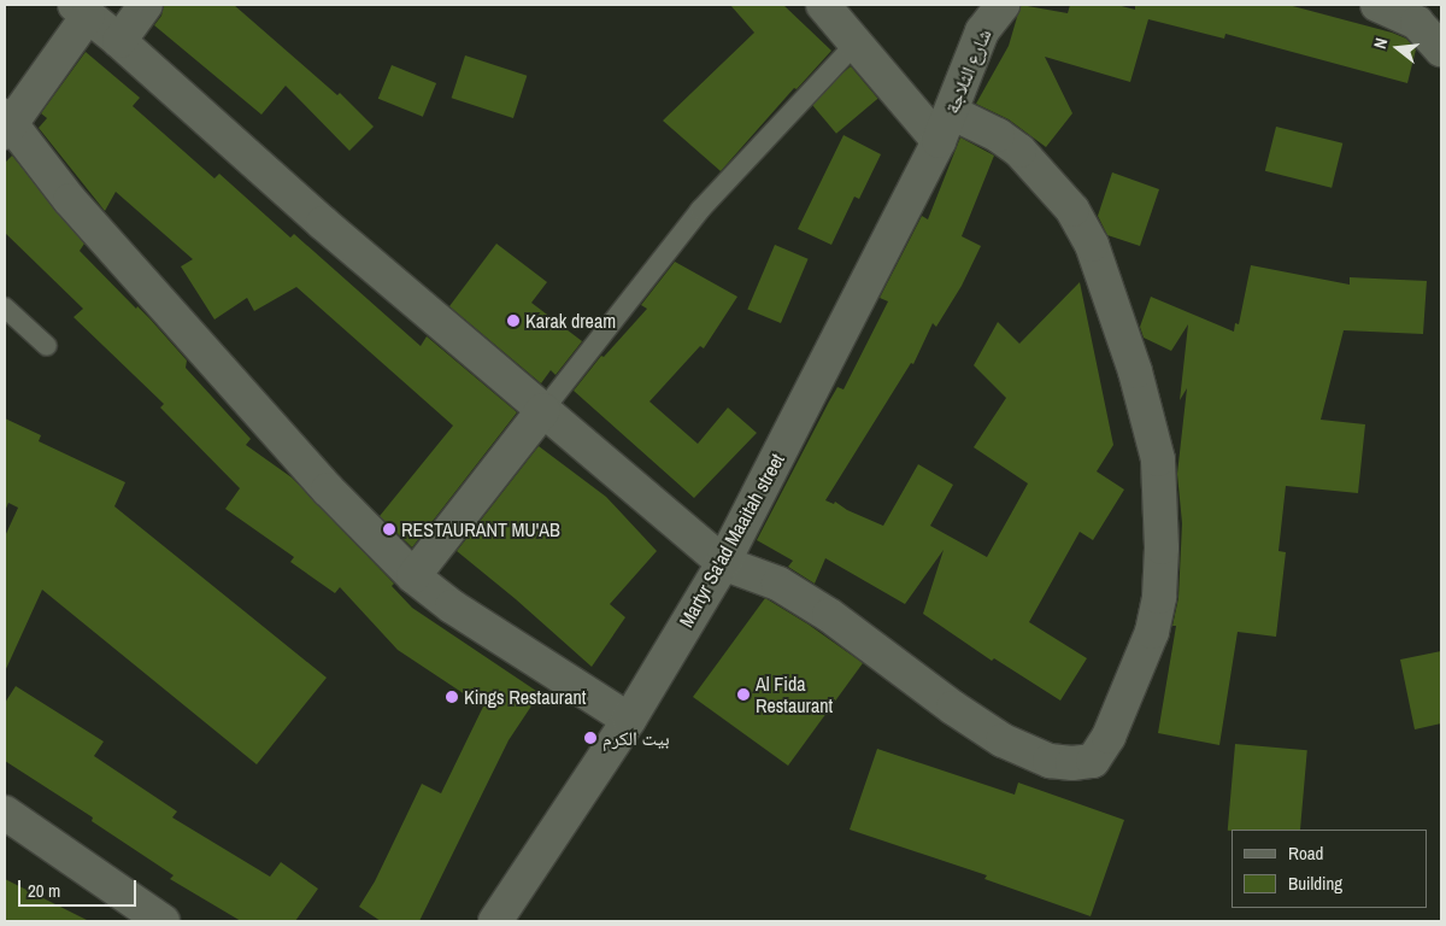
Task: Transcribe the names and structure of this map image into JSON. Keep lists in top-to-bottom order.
{
  "streets": {
    "street": ["شارع الثلاجة", "Martyr Sa'ad Maaitah street"]
  },
  "crossings": [
    ["شارع الثلاجة", "Martyr Sa'ad Maaitah street"]
  ],
  "places": [
    "Karak dream",
    "RESTAURANT MU'AB",
    "Al Fida Restaurant",
    "Kings Restaurant",
    "بيت الكرم"
  ],
  "legend": ["Road", "Building"],
  "scale_bar": "20 m",
  "north": "left"
}
